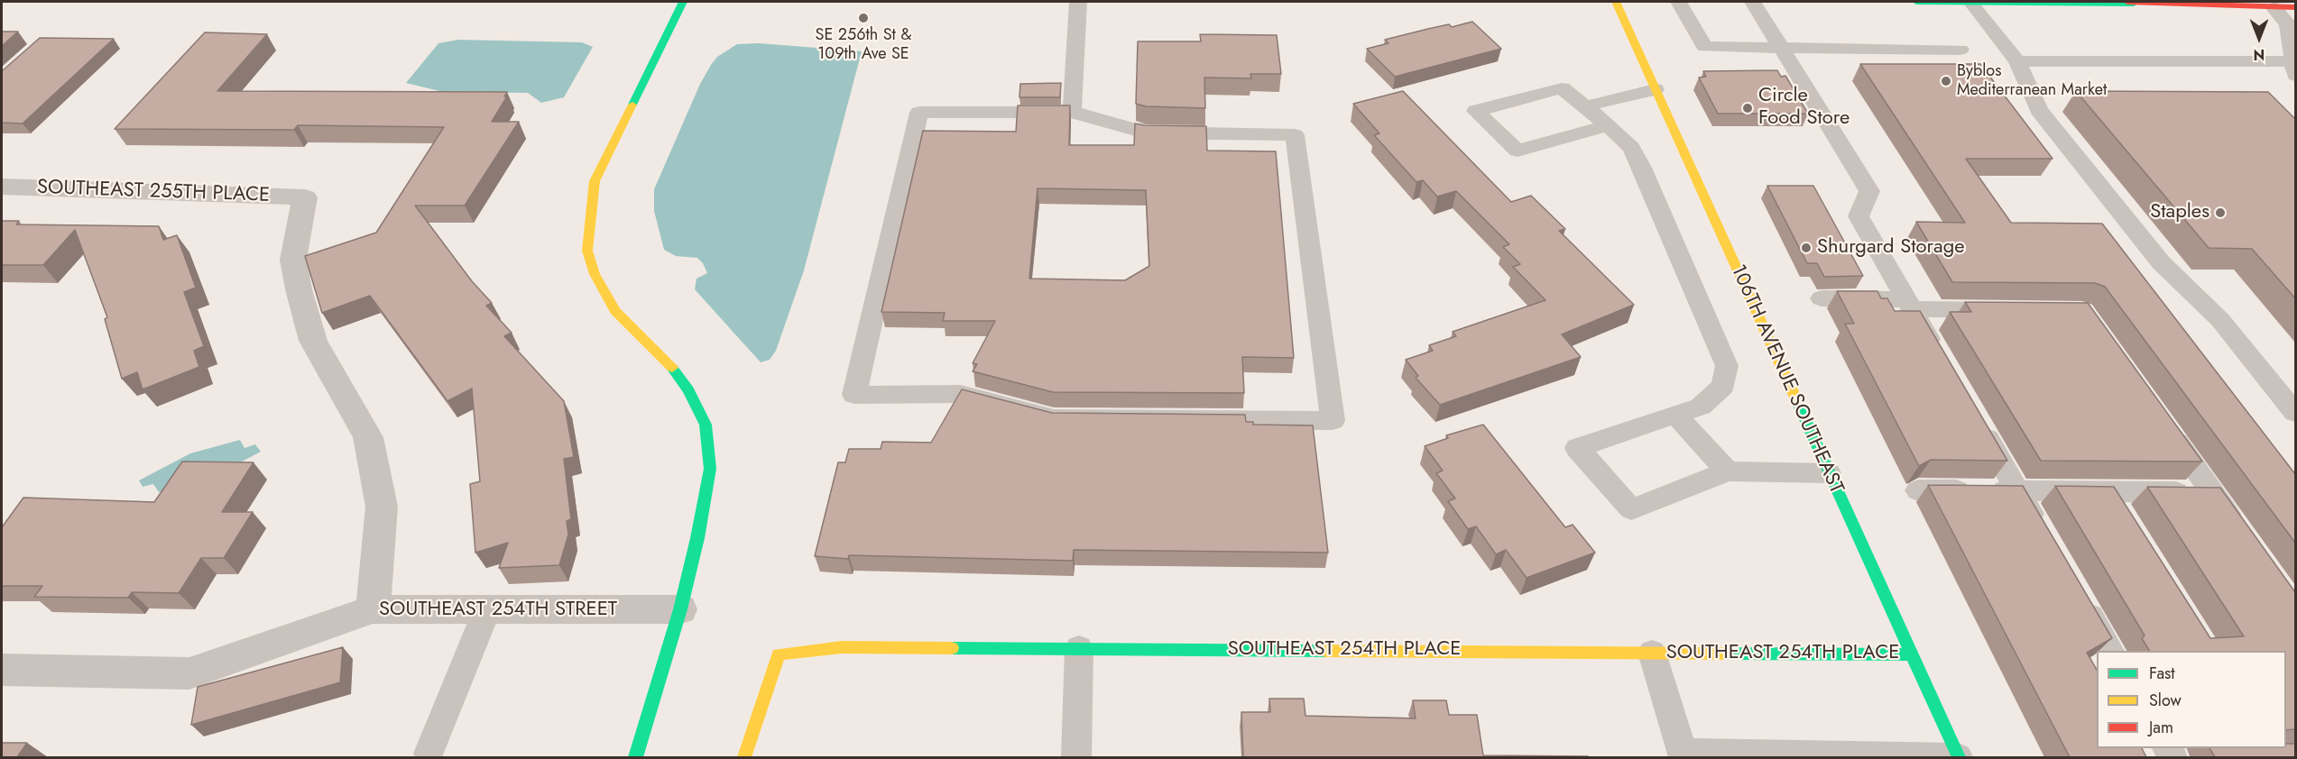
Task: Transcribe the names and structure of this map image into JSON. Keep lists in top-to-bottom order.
{
  "streets": {
    "street": [
      "SOUTHEAST 255TH PLACE",
      "106TH AVENUE SOUTHEAST",
      "SOUTHEAST 254TH STREET",
      "SOUTHEAST 254TH PLACE"
    ]
  },
  "crossings": [
    ["SOUTHEAST 255TH PLACE", "SOUTHEAST 254TH STREET"],
    ["106TH AVENUE SOUTHEAST", "SOUTHEAST 254TH PLACE"]
  ],
  "places": [
    "SE 256th St & 109th Ave SE",
    "Byblos Mediterranean Market",
    "Circle Food Store",
    "Staples",
    "Shurgard Storage"
  ],
  "legend": ["Fast", "Slow", "Jam"],
  "north": "bottom"
}
